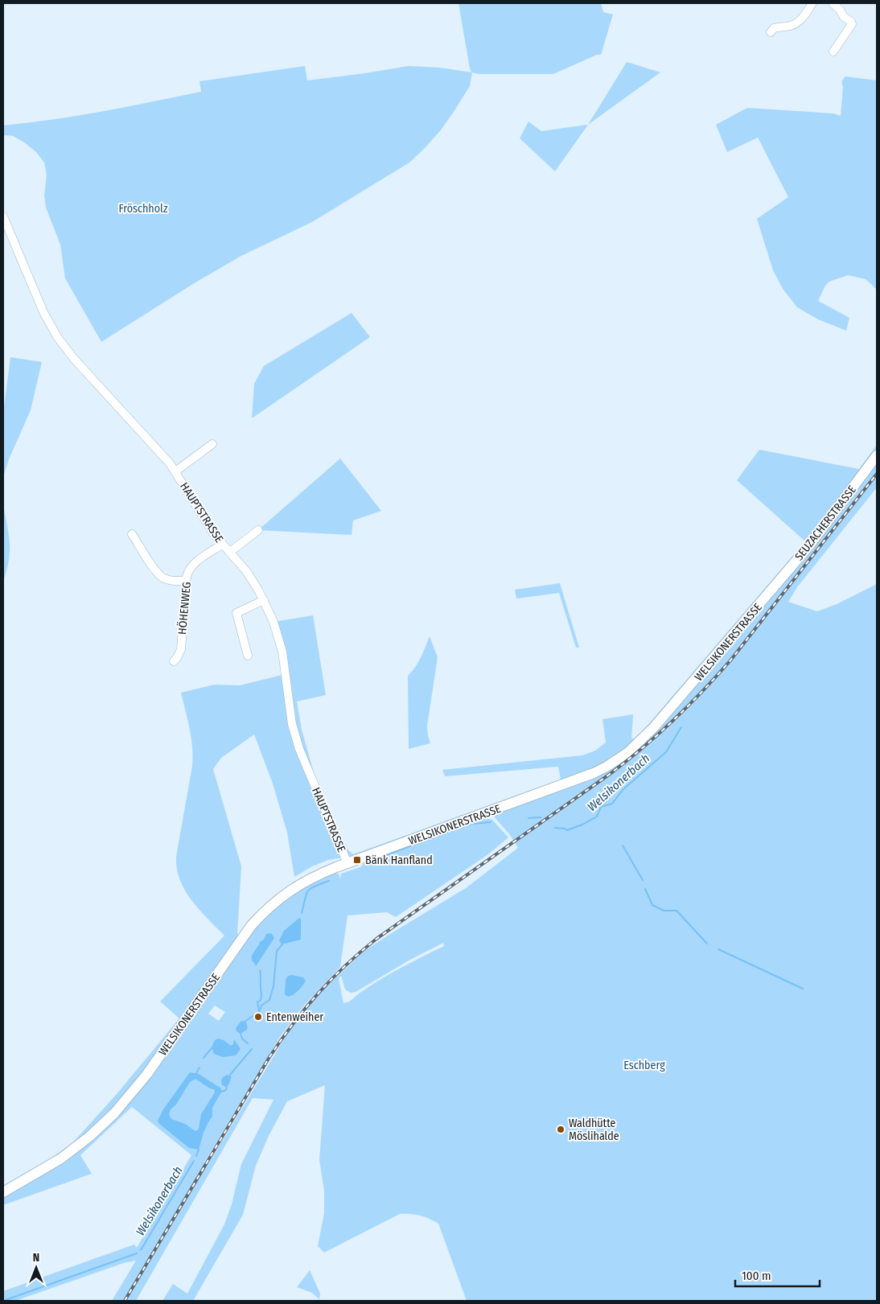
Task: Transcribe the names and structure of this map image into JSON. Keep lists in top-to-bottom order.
{
  "streets": {
    "main road": ["SEUZACHERSTRASSE", "WELSIKONERSTRASSE"],
    "street": ["HAUPTSTRASSE", "HÖHENWEG"]
  },
  "crossings": [
    ["HAUPTSTRASSE", "HÖHENWEG"],
    ["HAUPTSTRASSE", "WELSIKONERSTRASSE"],
    ["SEUZACHERSTRASSE", "WELSIKONERSTRASSE"]
  ],
  "water": ["Welsikonerbach"],
  "parks": ["Fröschholz", "Eschberg"],
  "places": {
    "transit": ["Bänk Hanfland"],
    "other": ["Entenweiher", "Waldhütte Möslihalde"]
  },
  "scale_bar": "100 m",
  "north": "top"
}
